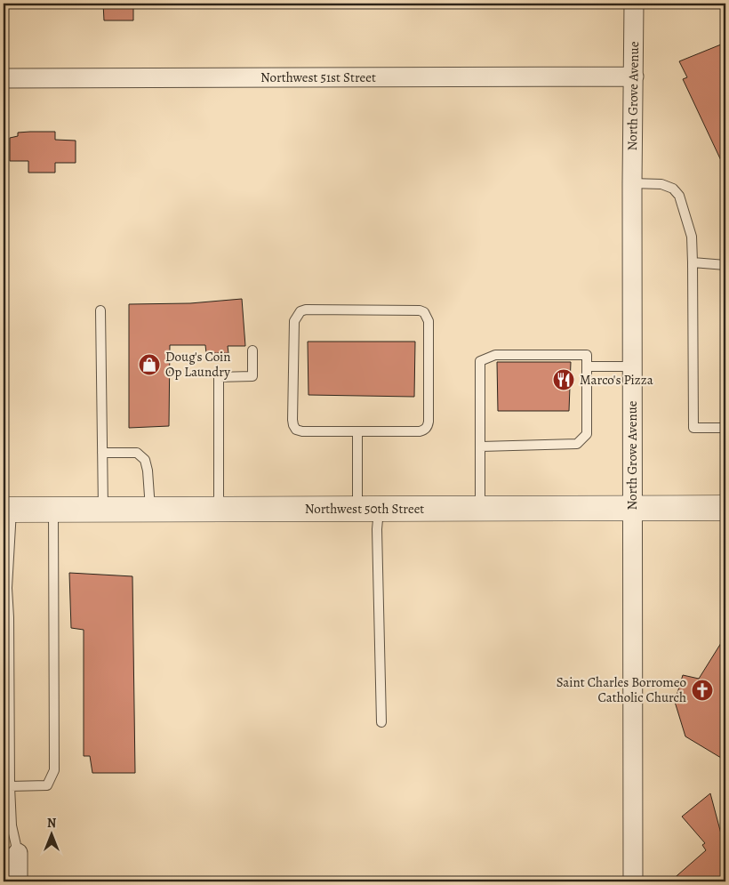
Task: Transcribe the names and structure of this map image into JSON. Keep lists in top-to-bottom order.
{
  "streets": {
    "main road": ["Northwest 50th Street"],
    "street": ["Northwest 51st Street", "North Grove Avenue"]
  },
  "crossings": [
    ["Northwest 51st Street", "North Grove Avenue"],
    ["North Grove Avenue", "Northwest 50th Street"]
  ],
  "places": {
    "shop": ["Doug's Coin Op Laundry"],
    "restaurant": ["Marco's Pizza"],
    "church": ["Saint Charles Borromeo Catholic Church"]
  },
  "north": "top"
}
